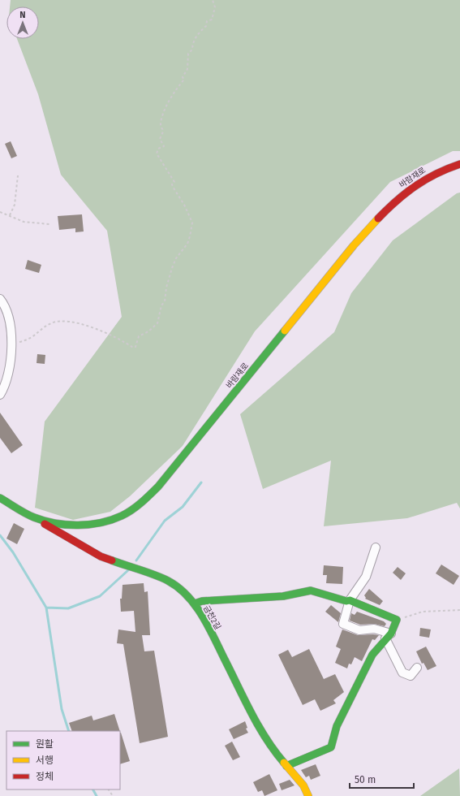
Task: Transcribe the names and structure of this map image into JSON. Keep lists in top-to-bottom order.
{
  "streets": {
    "street": ["바람재로", "금천2길"]
  },
  "crossings": [
    ["바람재로", "금천2길"]
  ],
  "legend": ["원활", "서행", "정체"],
  "scale_bar": "50 m",
  "north": "top"
}
